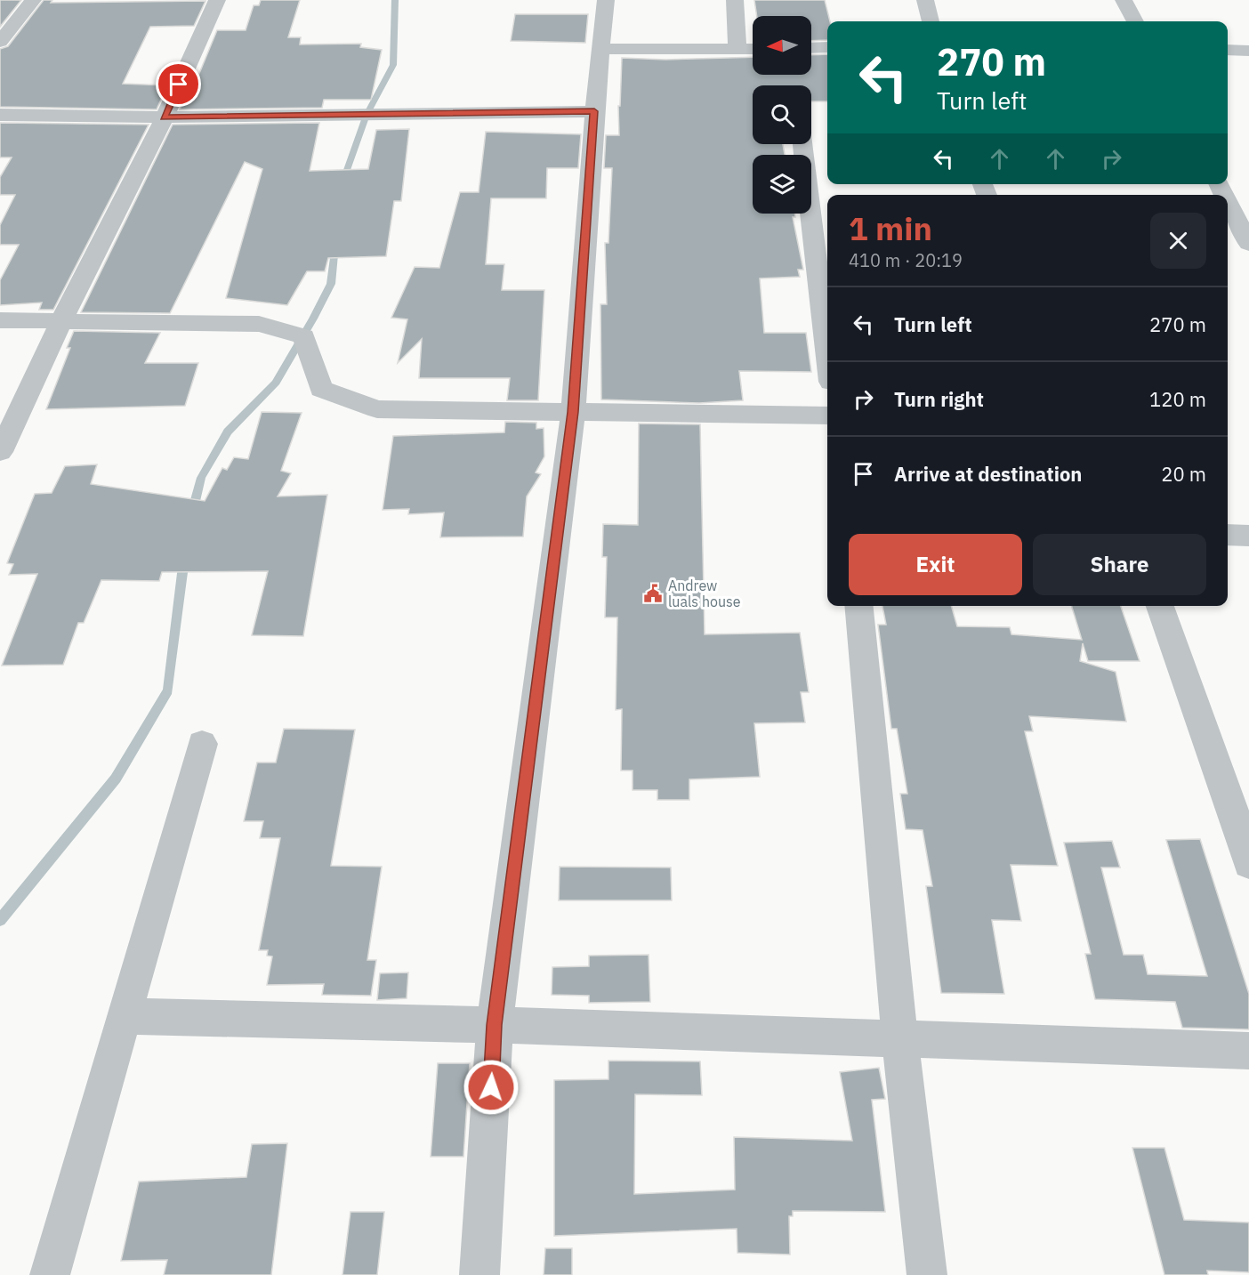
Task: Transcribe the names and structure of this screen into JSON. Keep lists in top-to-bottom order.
{
  "places": {
    "public building": ["Andrew luals house"]
  },
  "north": "left",
  "page": {
    "turn": ["270 m", "Turn left"],
    "heading": ["1 min", "410 m · 20:19"],
    "list": [
      {
        "name": "Turn left",
        "value": "270 m"
      },
      {
        "name": "Turn right",
        "value": "120 m"
      },
      {
        "name": "Arrive at destination",
        "value": "20 m"
      }
    ],
    "buttons": ["Exit", "Share"]
  }
}
